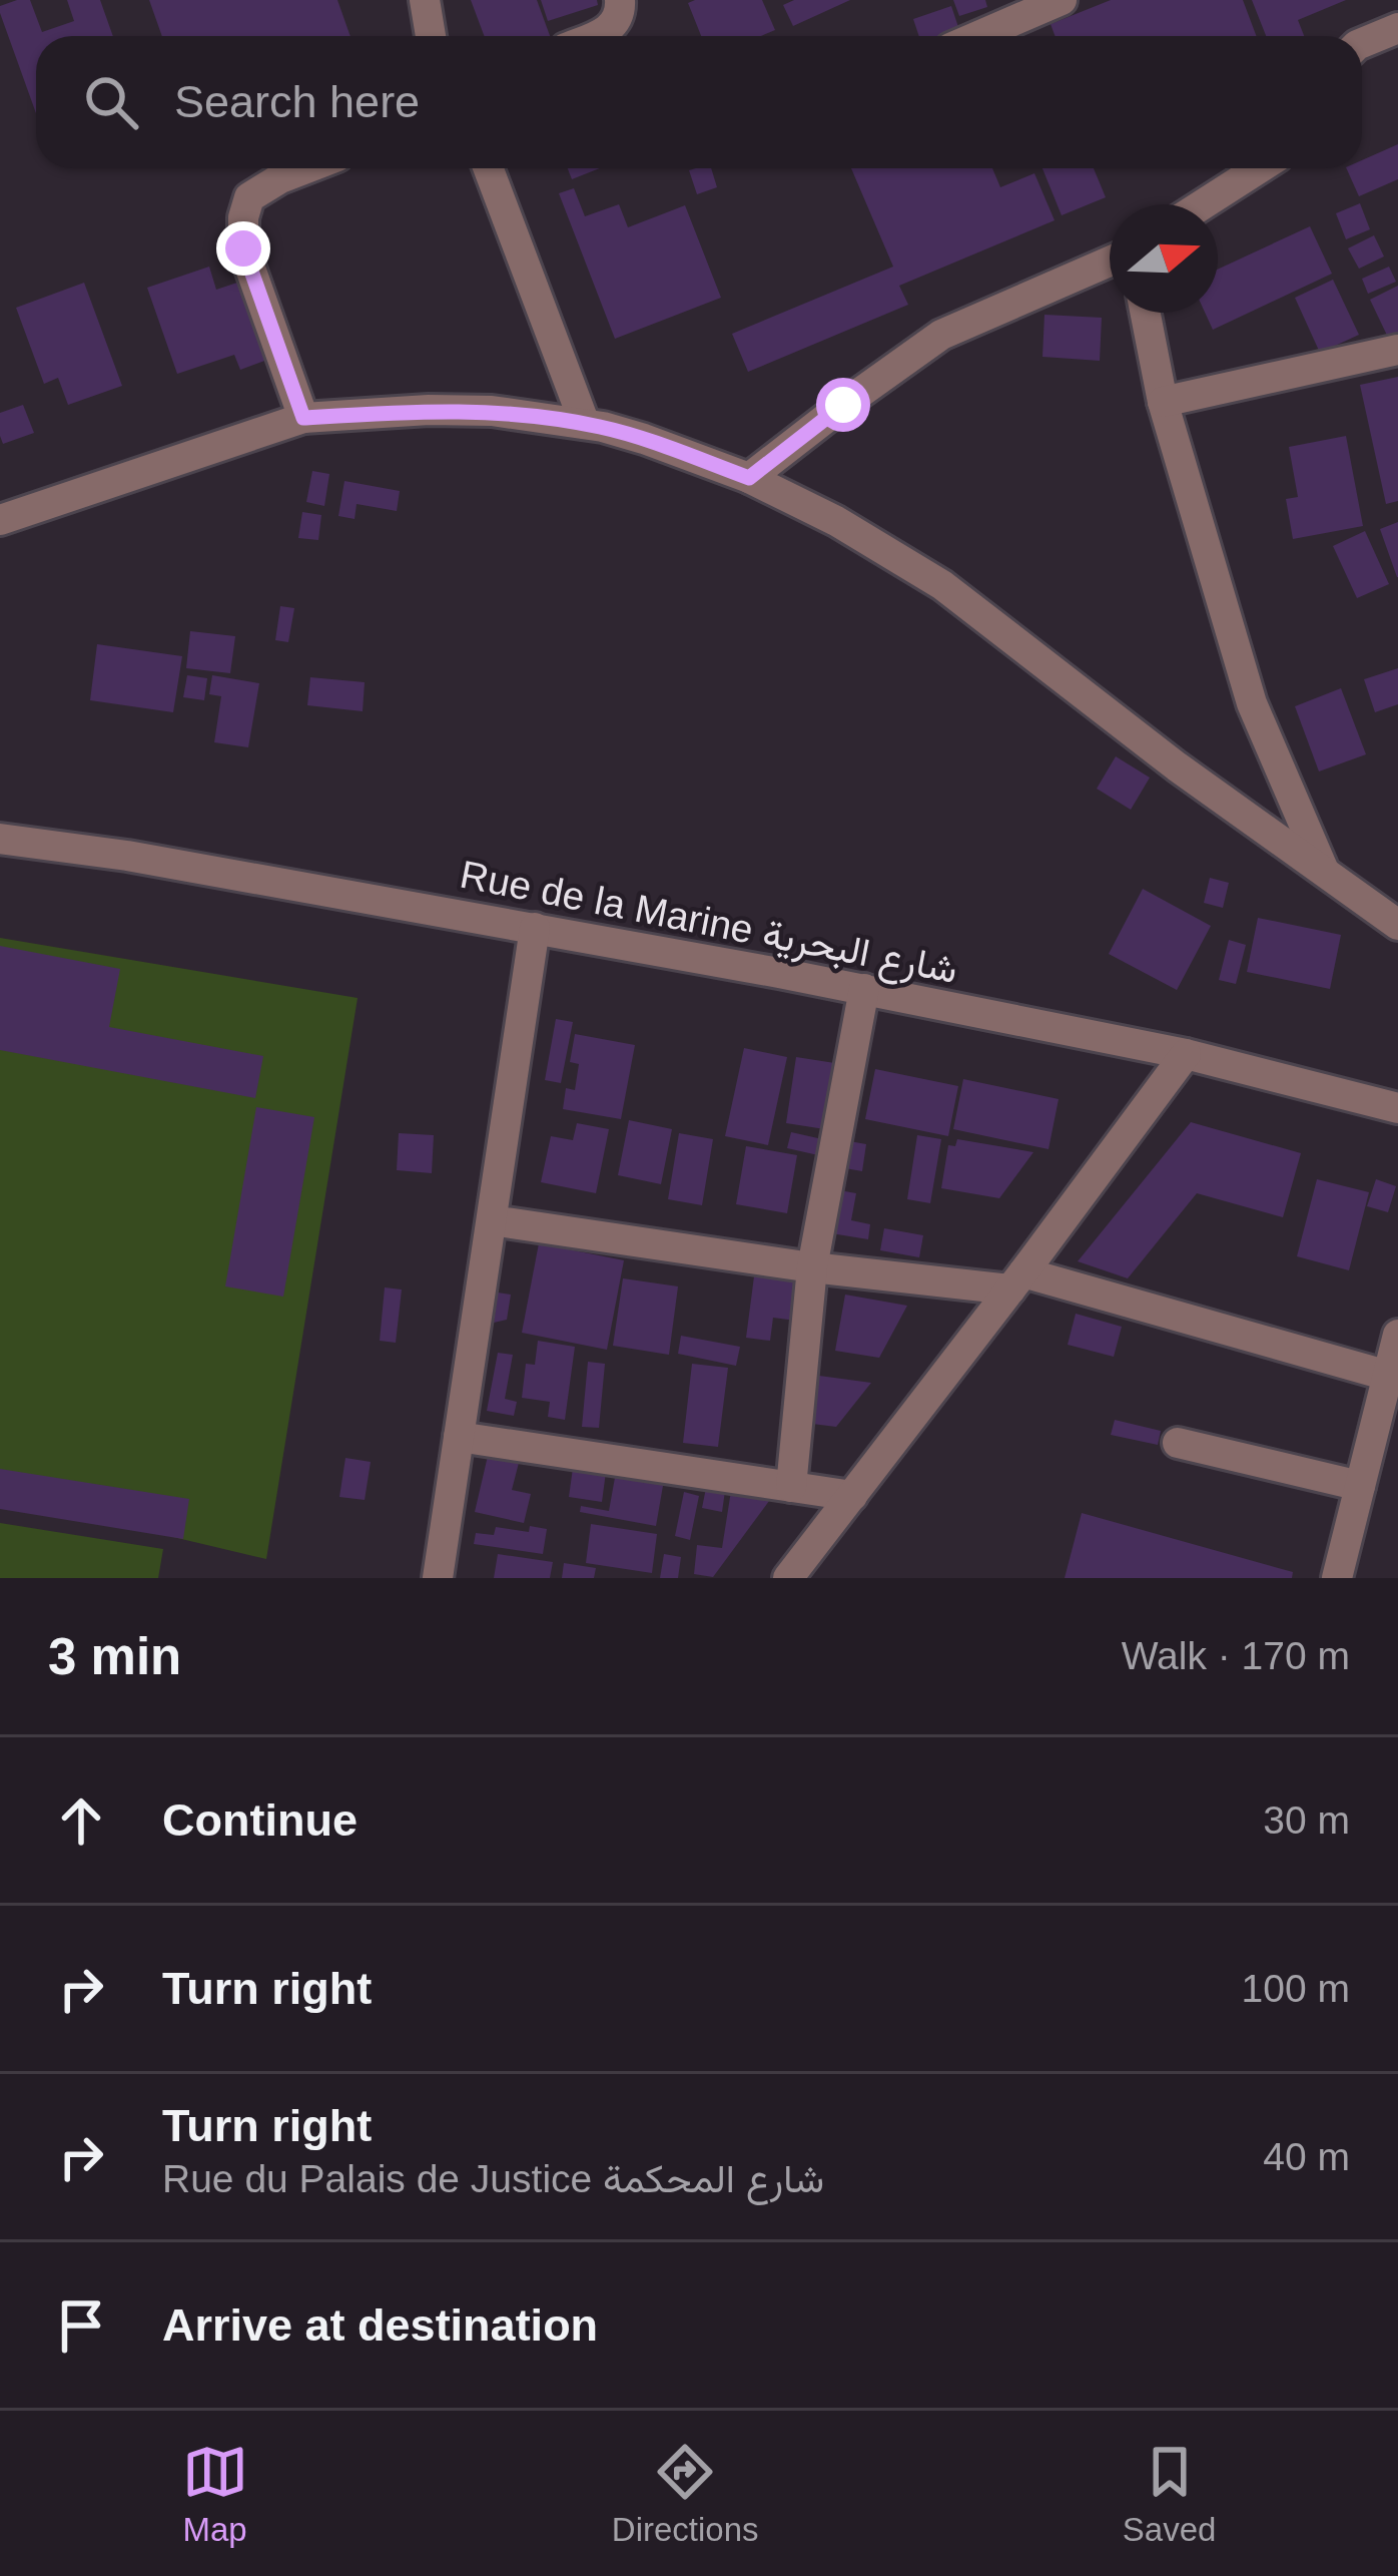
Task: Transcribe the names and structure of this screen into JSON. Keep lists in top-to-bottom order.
{
  "streets": {
    "street": ["Rue de la Marine شارع البحرية"]
  },
  "north": "right",
  "page": {
    "search": "Search here",
    "heading": ["3 min", "Walk · 170 m"],
    "list": [
      ["Continue", "30 m"],
      ["Turn right", "100 m"],
      ["Turn right", "Rue du Palais de Justice شارع المحكمة", "40 m"],
      "Arrive at destination"
    ],
    "nav": ["Map", "Directions", "Saved"]
  }
}
